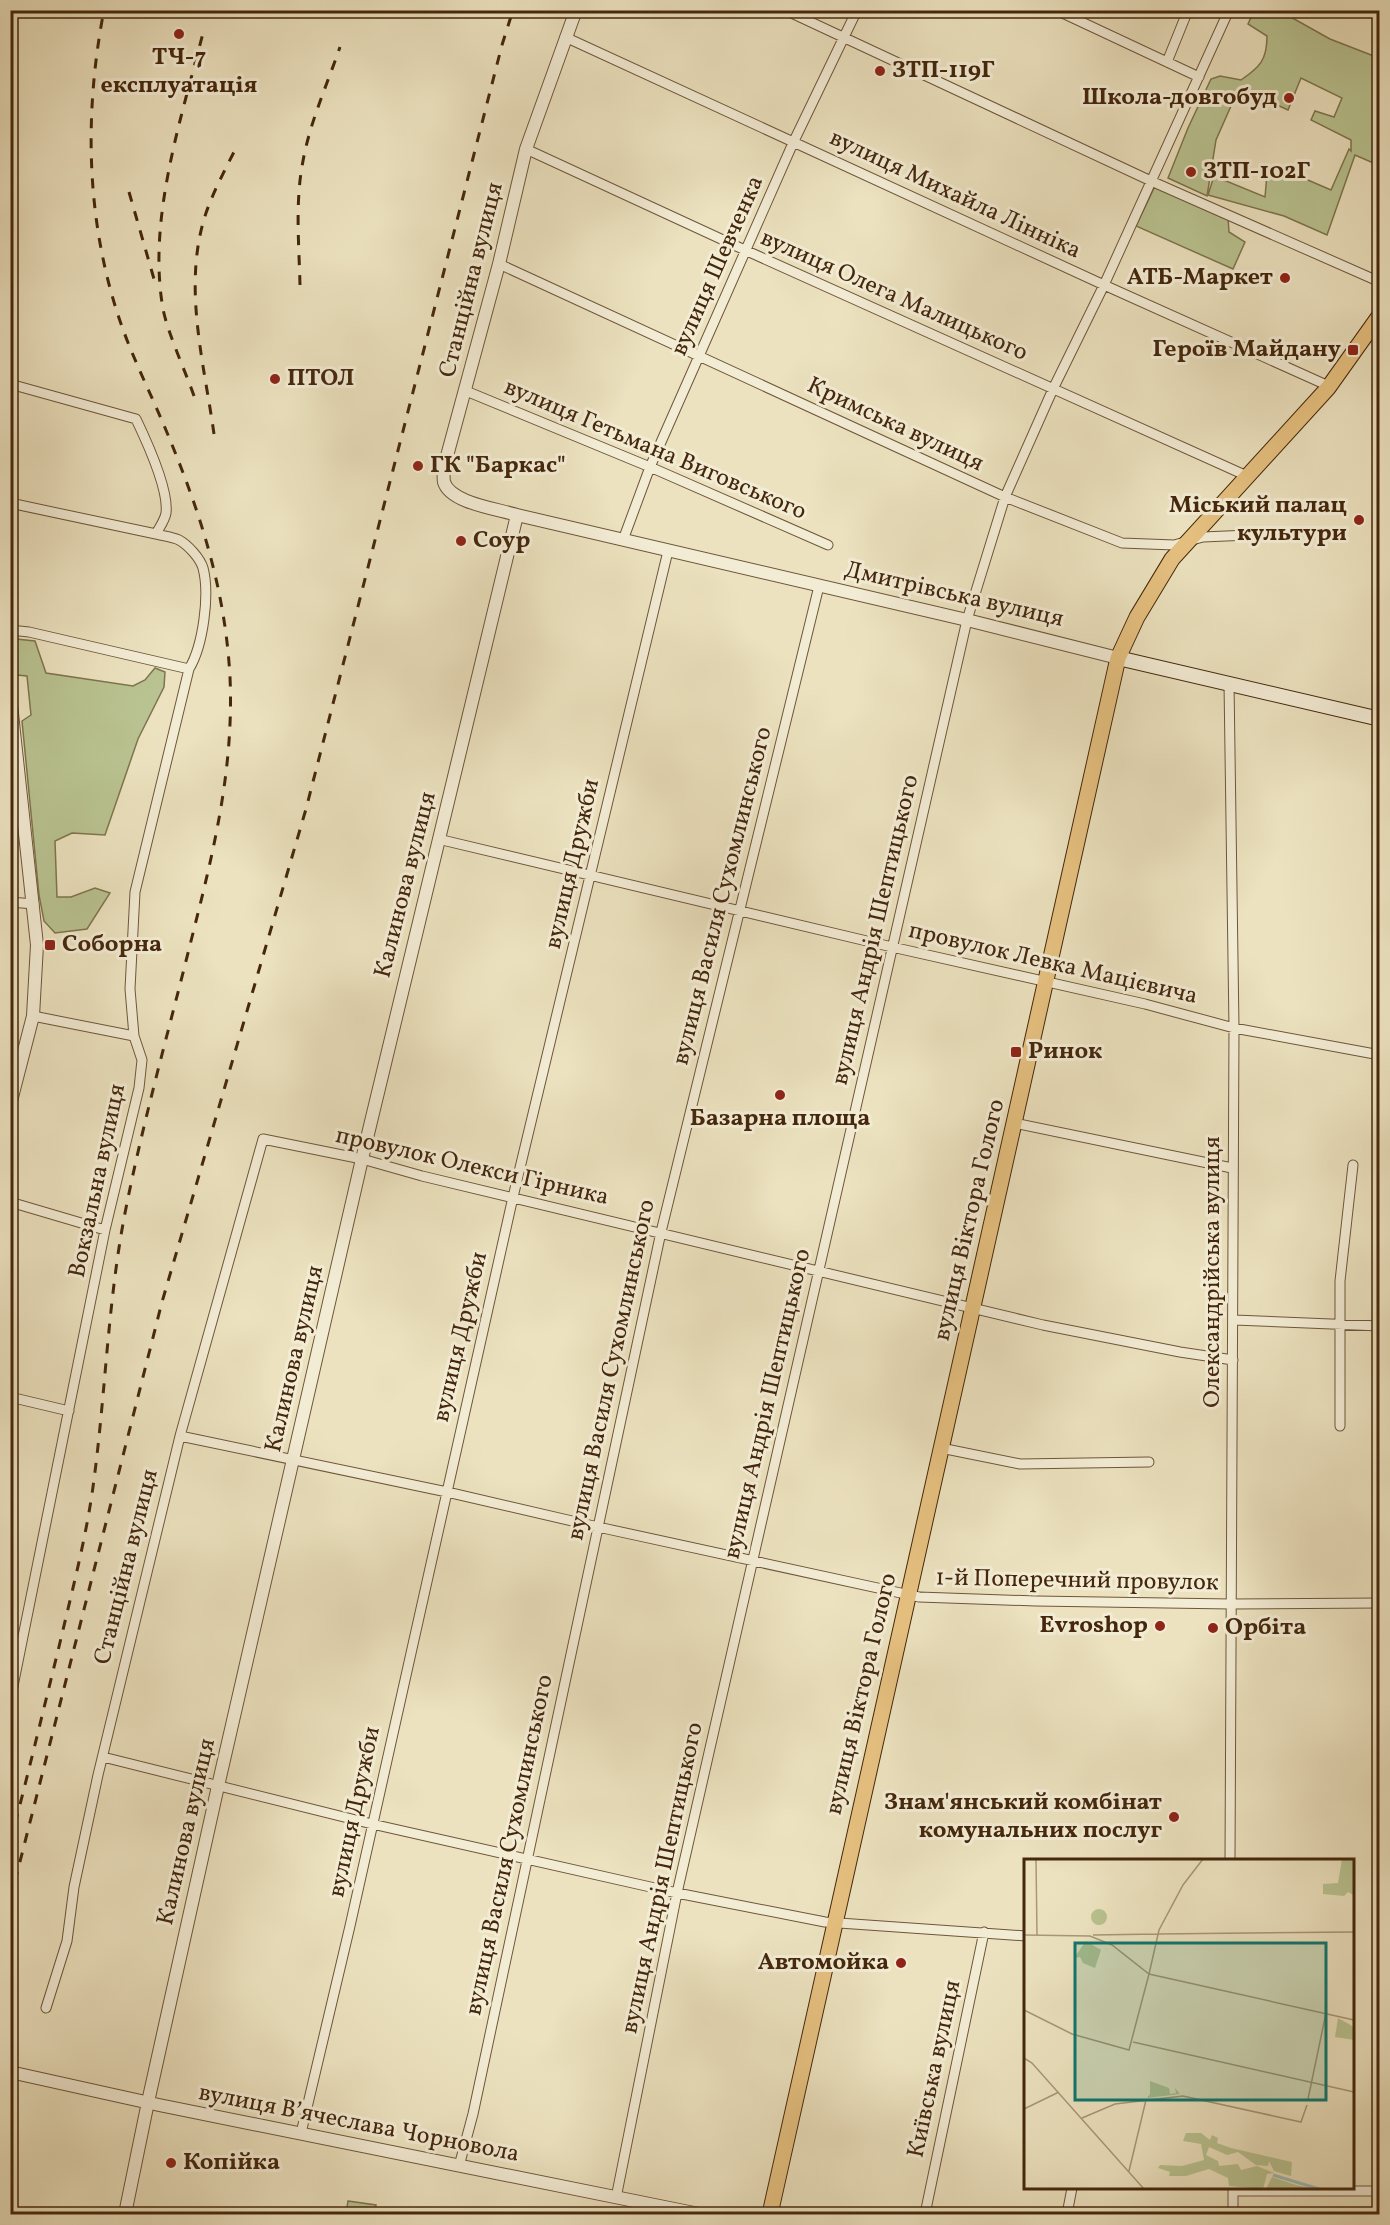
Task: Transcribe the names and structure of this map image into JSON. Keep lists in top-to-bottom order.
{
  "streets": {
    "main road": ["Дмитрівська вулиця", "вулиця Віктора Голого"],
    "street": [
      "вулиця Михайла Лінніка",
      "вулиця Шевченка",
      "Станційна вулиця",
      "вулиця Олега Малицького",
      "Кримська вулиця",
      "вулиця Гетьмана Виговського",
      "вулиця Дружби",
      "Калинова вулиця",
      "вулиця Василя Сухомлинського",
      "вулиця Андрія Шептицького",
      "провулок Левка Мацієвича",
      "провулок Олекси Гірника",
      "Вокзальна вулиця",
      "Олександрійська вулиця",
      "1-й Поперечний провулок",
      "Київська вулиця",
      "вулиця Вʼячеслава Чорновола"
    ]
  },
  "crossings": [
    ["вулиця Михайла Лінніка", "вулиця Шевченка"],
    ["вулиця Михайла Лінніка", "Станційна вулиця"],
    ["вулиця Михайла Лінніка", "вулиця Андрія Шептицького"],
    ["вулиця Михайла Лінніка", "вулиця Віктора Голого"],
    ["вулиця Шевченка", "вулиця Олега Малицького"],
    ["вулиця Шевченка", "Кримська вулиця"],
    ["вулиця Шевченка", "вулиця Гетьмана Виговського"],
    ["вулиця Шевченка", "Дмитрівська вулиця"],
    ["Станційна вулиця", "вулиця Олега Малицького"],
    ["Станційна вулиця", "Кримська вулиця"],
    ["Станційна вулиця", "вулиця Гетьмана Виговського"],
    ["Станційна вулиця", "Дмитрівська вулиця"],
    ["Станційна вулиця", "Калинова вулиця"],
    ["Станційна вулиця", "провулок Олекси Гірника"],
    ["Станційна вулиця", "1-й Поперечний провулок"],
    ["вулиця Олега Малицького", "вулиця Андрія Шептицького"],
    ["вулиця Олега Малицького", "вулиця Віктора Голого"],
    ["Кримська вулиця", "вулиця Андрія Шептицького"],
    ["Кримська вулиця", "вулиця Віктора Голого"],
    ["Дмитрівська вулиця", "вулиця Дружби"],
    ["Дмитрівська вулиця", "Калинова вулиця"],
    ["Дмитрівська вулиця", "вулиця Василя Сухомлинського"],
    ["Дмитрівська вулиця", "вулиця Андрія Шептицького"],
    ["Дмитрівська вулиця", "вулиця Віктора Голого"],
    ["Дмитрівська вулиця", "Олександрійська вулиця"],
    ["вулиця Дружби", "провулок Левка Мацієвича"],
    ["вулиця Дружби", "провулок Олекси Гірника"],
    ["вулиця Дружби", "1-й Поперечний провулок"],
    ["вулиця Дружби", "вулиця Вʼячеслава Чорновола"],
    ["Калинова вулиця", "провулок Левка Мацієвича"],
    ["Калинова вулиця", "провулок Олекси Гірника"],
    ["Калинова вулиця", "1-й Поперечний провулок"],
    ["Калинова вулиця", "вулиця Вʼячеслава Чорновола"],
    ["вулиця Василя Сухомлинського", "провулок Левка Мацієвича"],
    ["вулиця Василя Сухомлинського", "провулок Олекси Гірника"],
    ["вулиця Василя Сухомлинського", "1-й Поперечний провулок"],
    ["вулиця Василя Сухомлинського", "вулиця Вʼячеслава Чорновола"],
    ["вулиця Андрія Шептицького", "провулок Левка Мацієвича"],
    ["вулиця Андрія Шептицького", "провулок Олекси Гірника"],
    ["вулиця Андрія Шептицького", "1-й Поперечний провулок"],
    ["вулиця Андрія Шептицького", "вулиця Вʼячеслава Чорновола"],
    ["провулок Левка Мацієвича", "вулиця Віктора Голого"],
    ["провулок Левка Мацієвича", "Олександрійська вулиця"],
    ["провулок Олекси Гірника", "вулиця Віктора Голого"],
    ["провулок Олекси Гірника", "Олександрійська вулиця"],
    ["вулиця Віктора Голого", "1-й Поперечний провулок"],
    ["Олександрійська вулиця", "1-й Поперечний провулок"]
  ],
  "places": {
    "other": [
      "ТЧ-7 експлуатація",
      "ЗТП-119Г",
      "Школа-довгобуд",
      "ЗТП-102Г",
      "АТБ-Маркет",
      "ПТОЛ",
      "ГК \"Баркас\"",
      "Міський палац культури",
      "Соур",
      "Базарна площа",
      "Evroshop",
      "Орбіта",
      "Знам'янський комбінат комунальних послуг",
      "Автомойка",
      "Копійка"
    ],
    "transit": ["Героїв Майдану", "Соборна", "Ринок"]
  }
}
